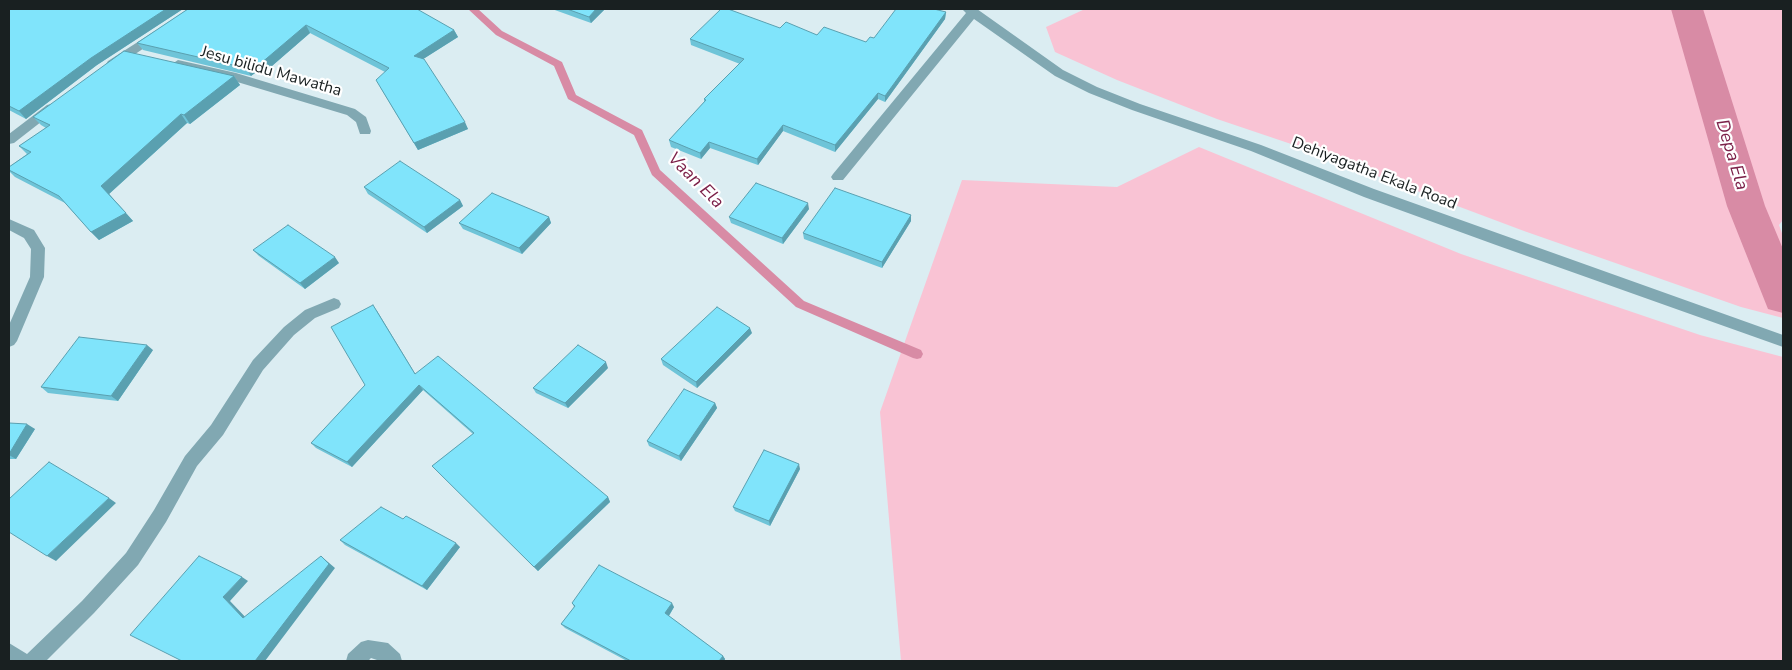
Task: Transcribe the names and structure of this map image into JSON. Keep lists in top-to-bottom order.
{
  "streets": {
    "street": ["Jesu bilidu Mawatha", "Dehiyagatha Ekala Road"]
  },
  "water": ["Depa Ela", "Vaan Ela"]
}
